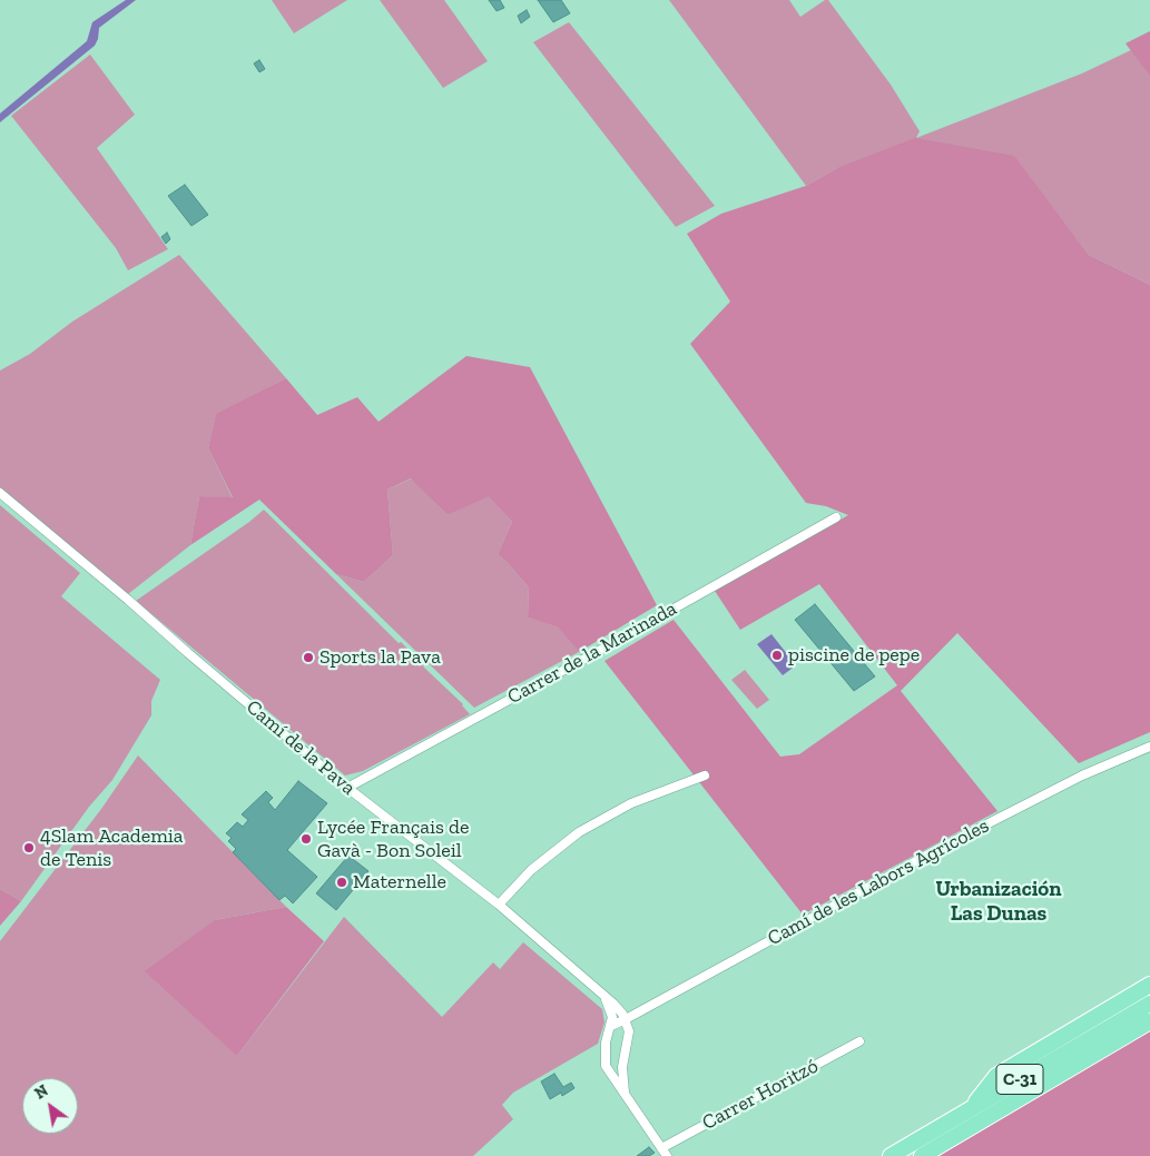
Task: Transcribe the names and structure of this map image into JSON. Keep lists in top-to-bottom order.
{
  "streets": {
    "highway": ["C-31"],
    "street": [
      "Carrer de la Marinada",
      "Camí de la Pava",
      "Camí de les Labors Agrícoles",
      "Carrer Horitzó"
    ]
  },
  "crossings": [
    ["Carrer de la Marinada", "Camí de la Pava"],
    ["Camí de la Pava", "Camí de les Labors Agrícoles"]
  ],
  "districts": ["Urbanización Las Dunas"],
  "places": [
    "piscine de pepe",
    "Sports la Pava",
    "Lycée Français de Gavà - Bon Soleil",
    "4Slam Academia de Tenis",
    "Maternelle"
  ],
  "north": "top left"
}
